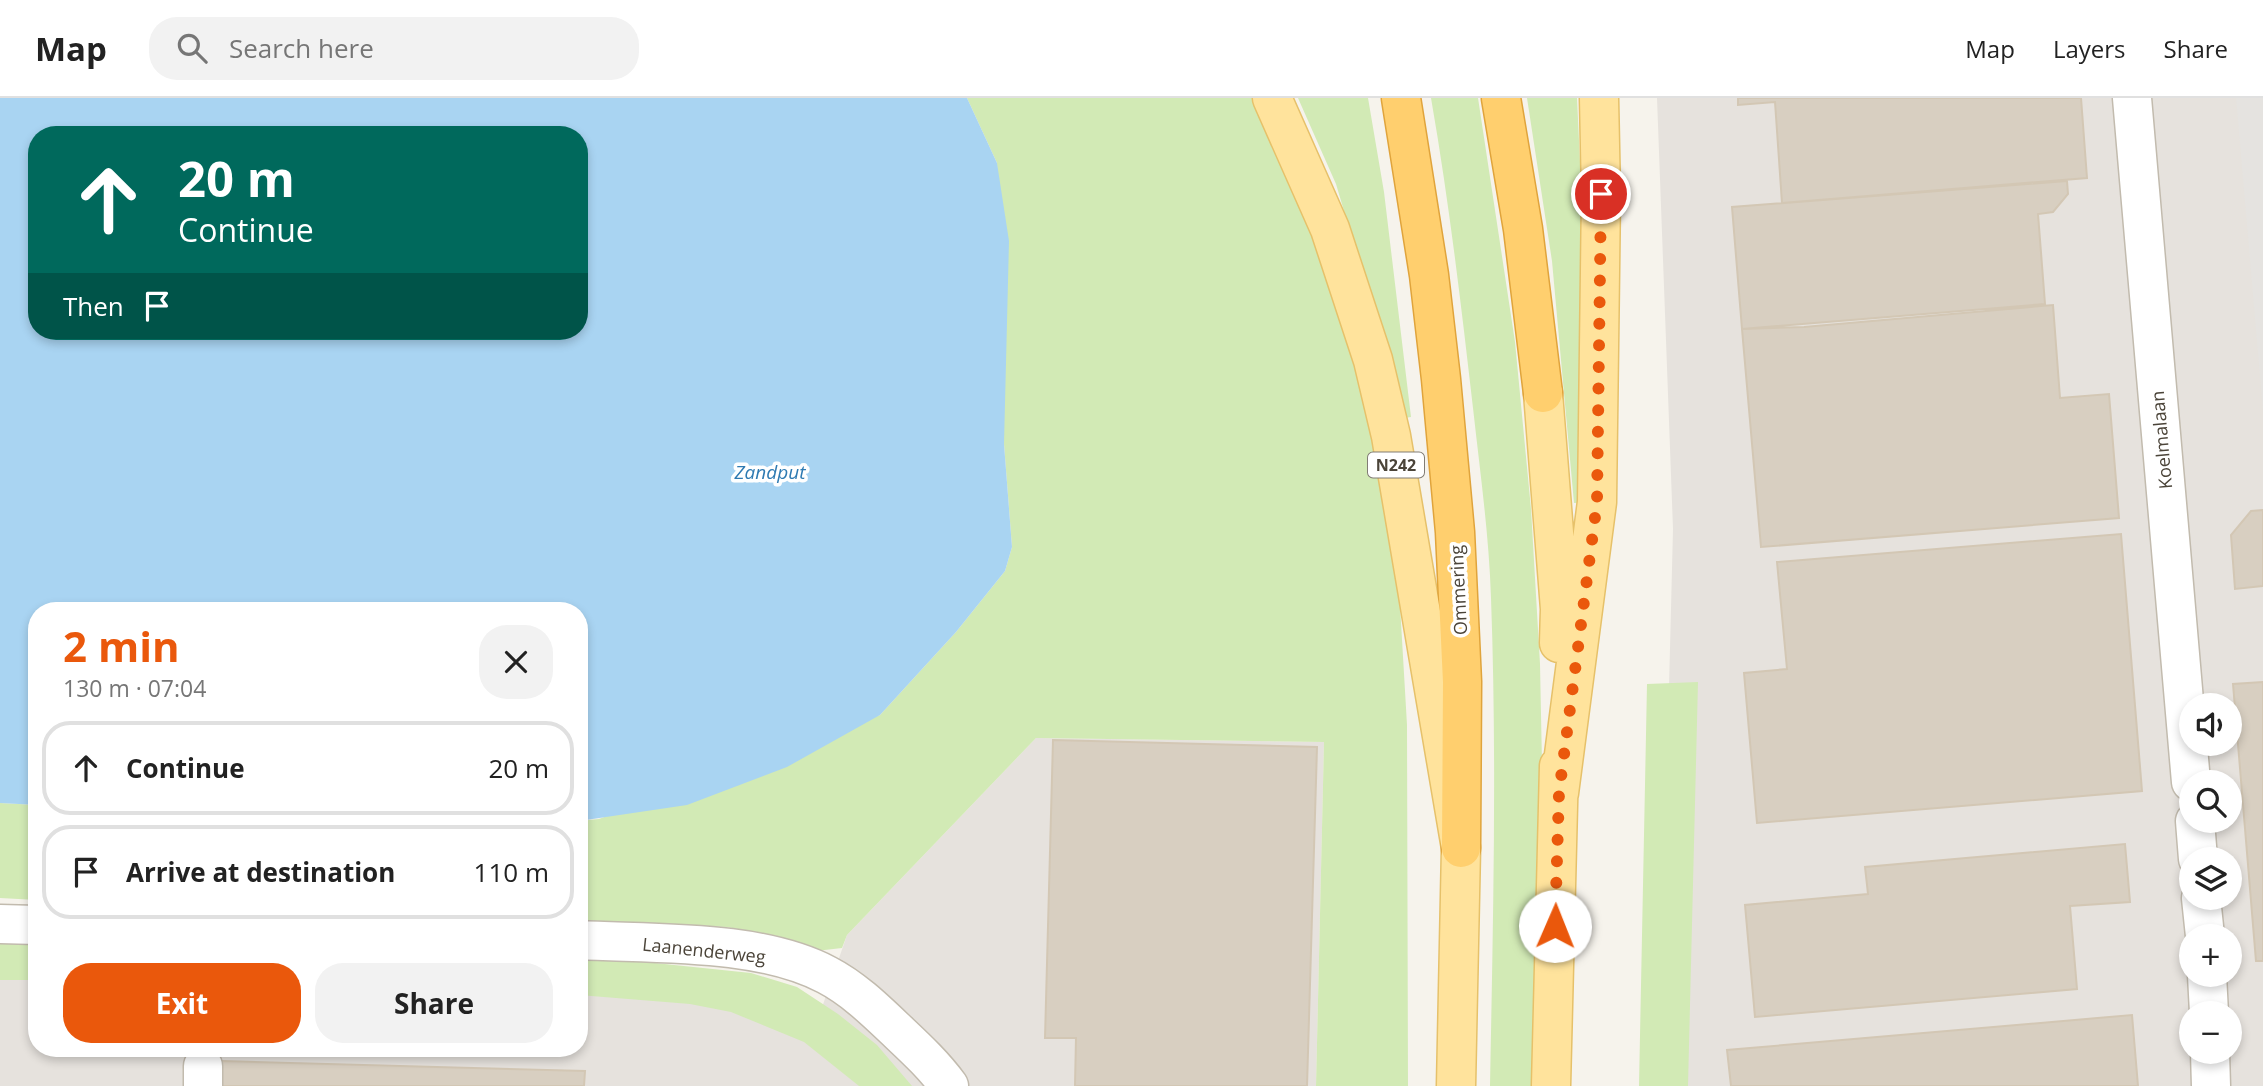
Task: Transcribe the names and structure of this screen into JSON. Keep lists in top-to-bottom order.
{
  "streets": {
    "highway": ["N242", "Ommering"],
    "street": ["Koelmalaan", "Laanenderweg"]
  },
  "crossings": [
    ["N242", "Ommering"]
  ],
  "water": ["Zandput"],
  "page": {
    "header": "Map",
    "search": "Search here",
    "nav": ["Map", "Layers", "Share"],
    "turn": ["20 m", "Continue"],
    "then": "Then",
    "heading": ["2 min", "130 m · 07:04"],
    "map_buttons": ["+", "−"],
    "list": [
      {
        "name": "Continue",
        "value": "20 m"
      },
      {
        "name": "Arrive at destination",
        "value": "110 m"
      }
    ],
    "buttons": ["Exit", "Share"]
  }
}
